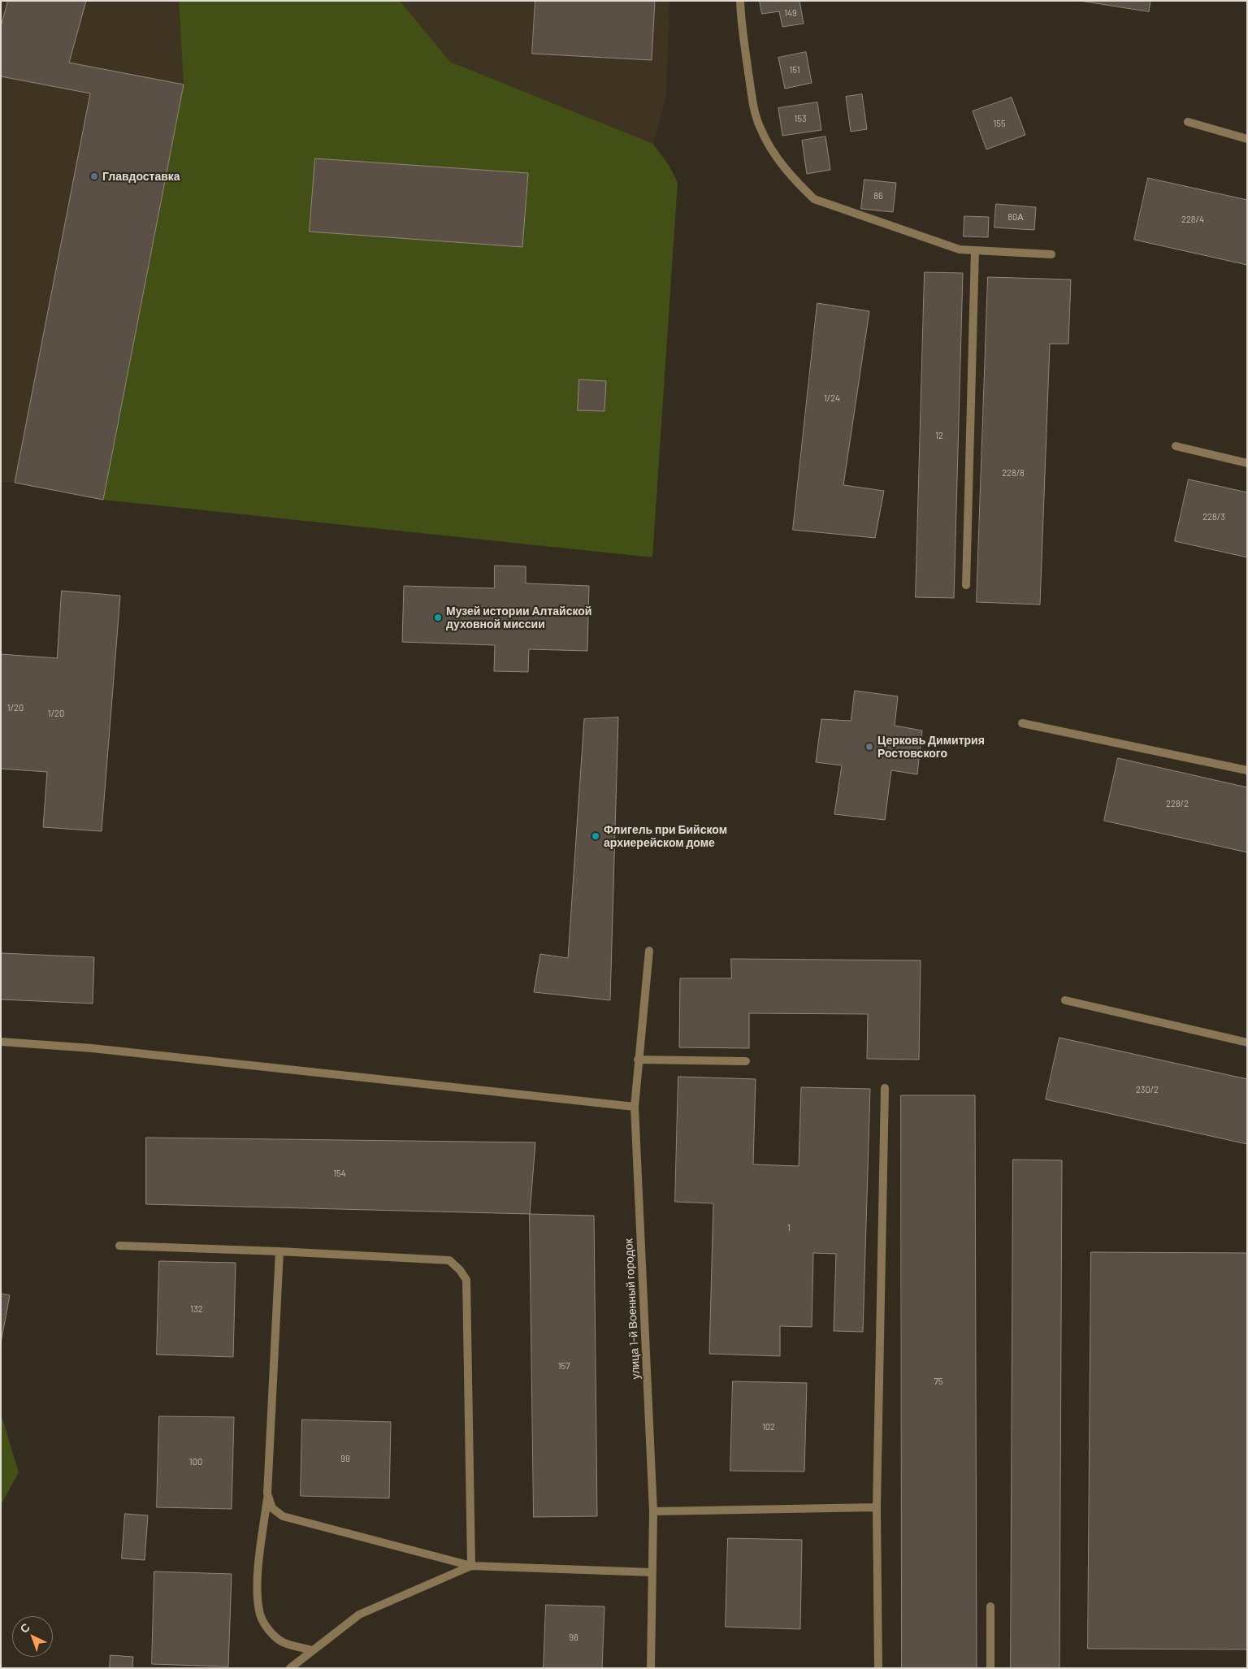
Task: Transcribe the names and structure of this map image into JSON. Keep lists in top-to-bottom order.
{
  "streets": {
    "street": ["улица 1-й Военный городок"]
  },
  "places": [
    "Главдоставка",
    "Музей истории Алтайской духовной миссии",
    "Церковь Димитрия Ростовского",
    "Флигель при Бийском архиерейском доме"
  ],
  "house_numbers": [
    "149",
    "151",
    "153",
    "155",
    "86",
    "80А",
    "228/4",
    "1/24",
    "12",
    "228/8",
    "228/3",
    "1/20",
    "1/20",
    "228/2",
    "230/2",
    "154",
    "1",
    "132",
    "157",
    "75",
    "102",
    "99",
    "100",
    "98"
  ],
  "north": "top left"
}
